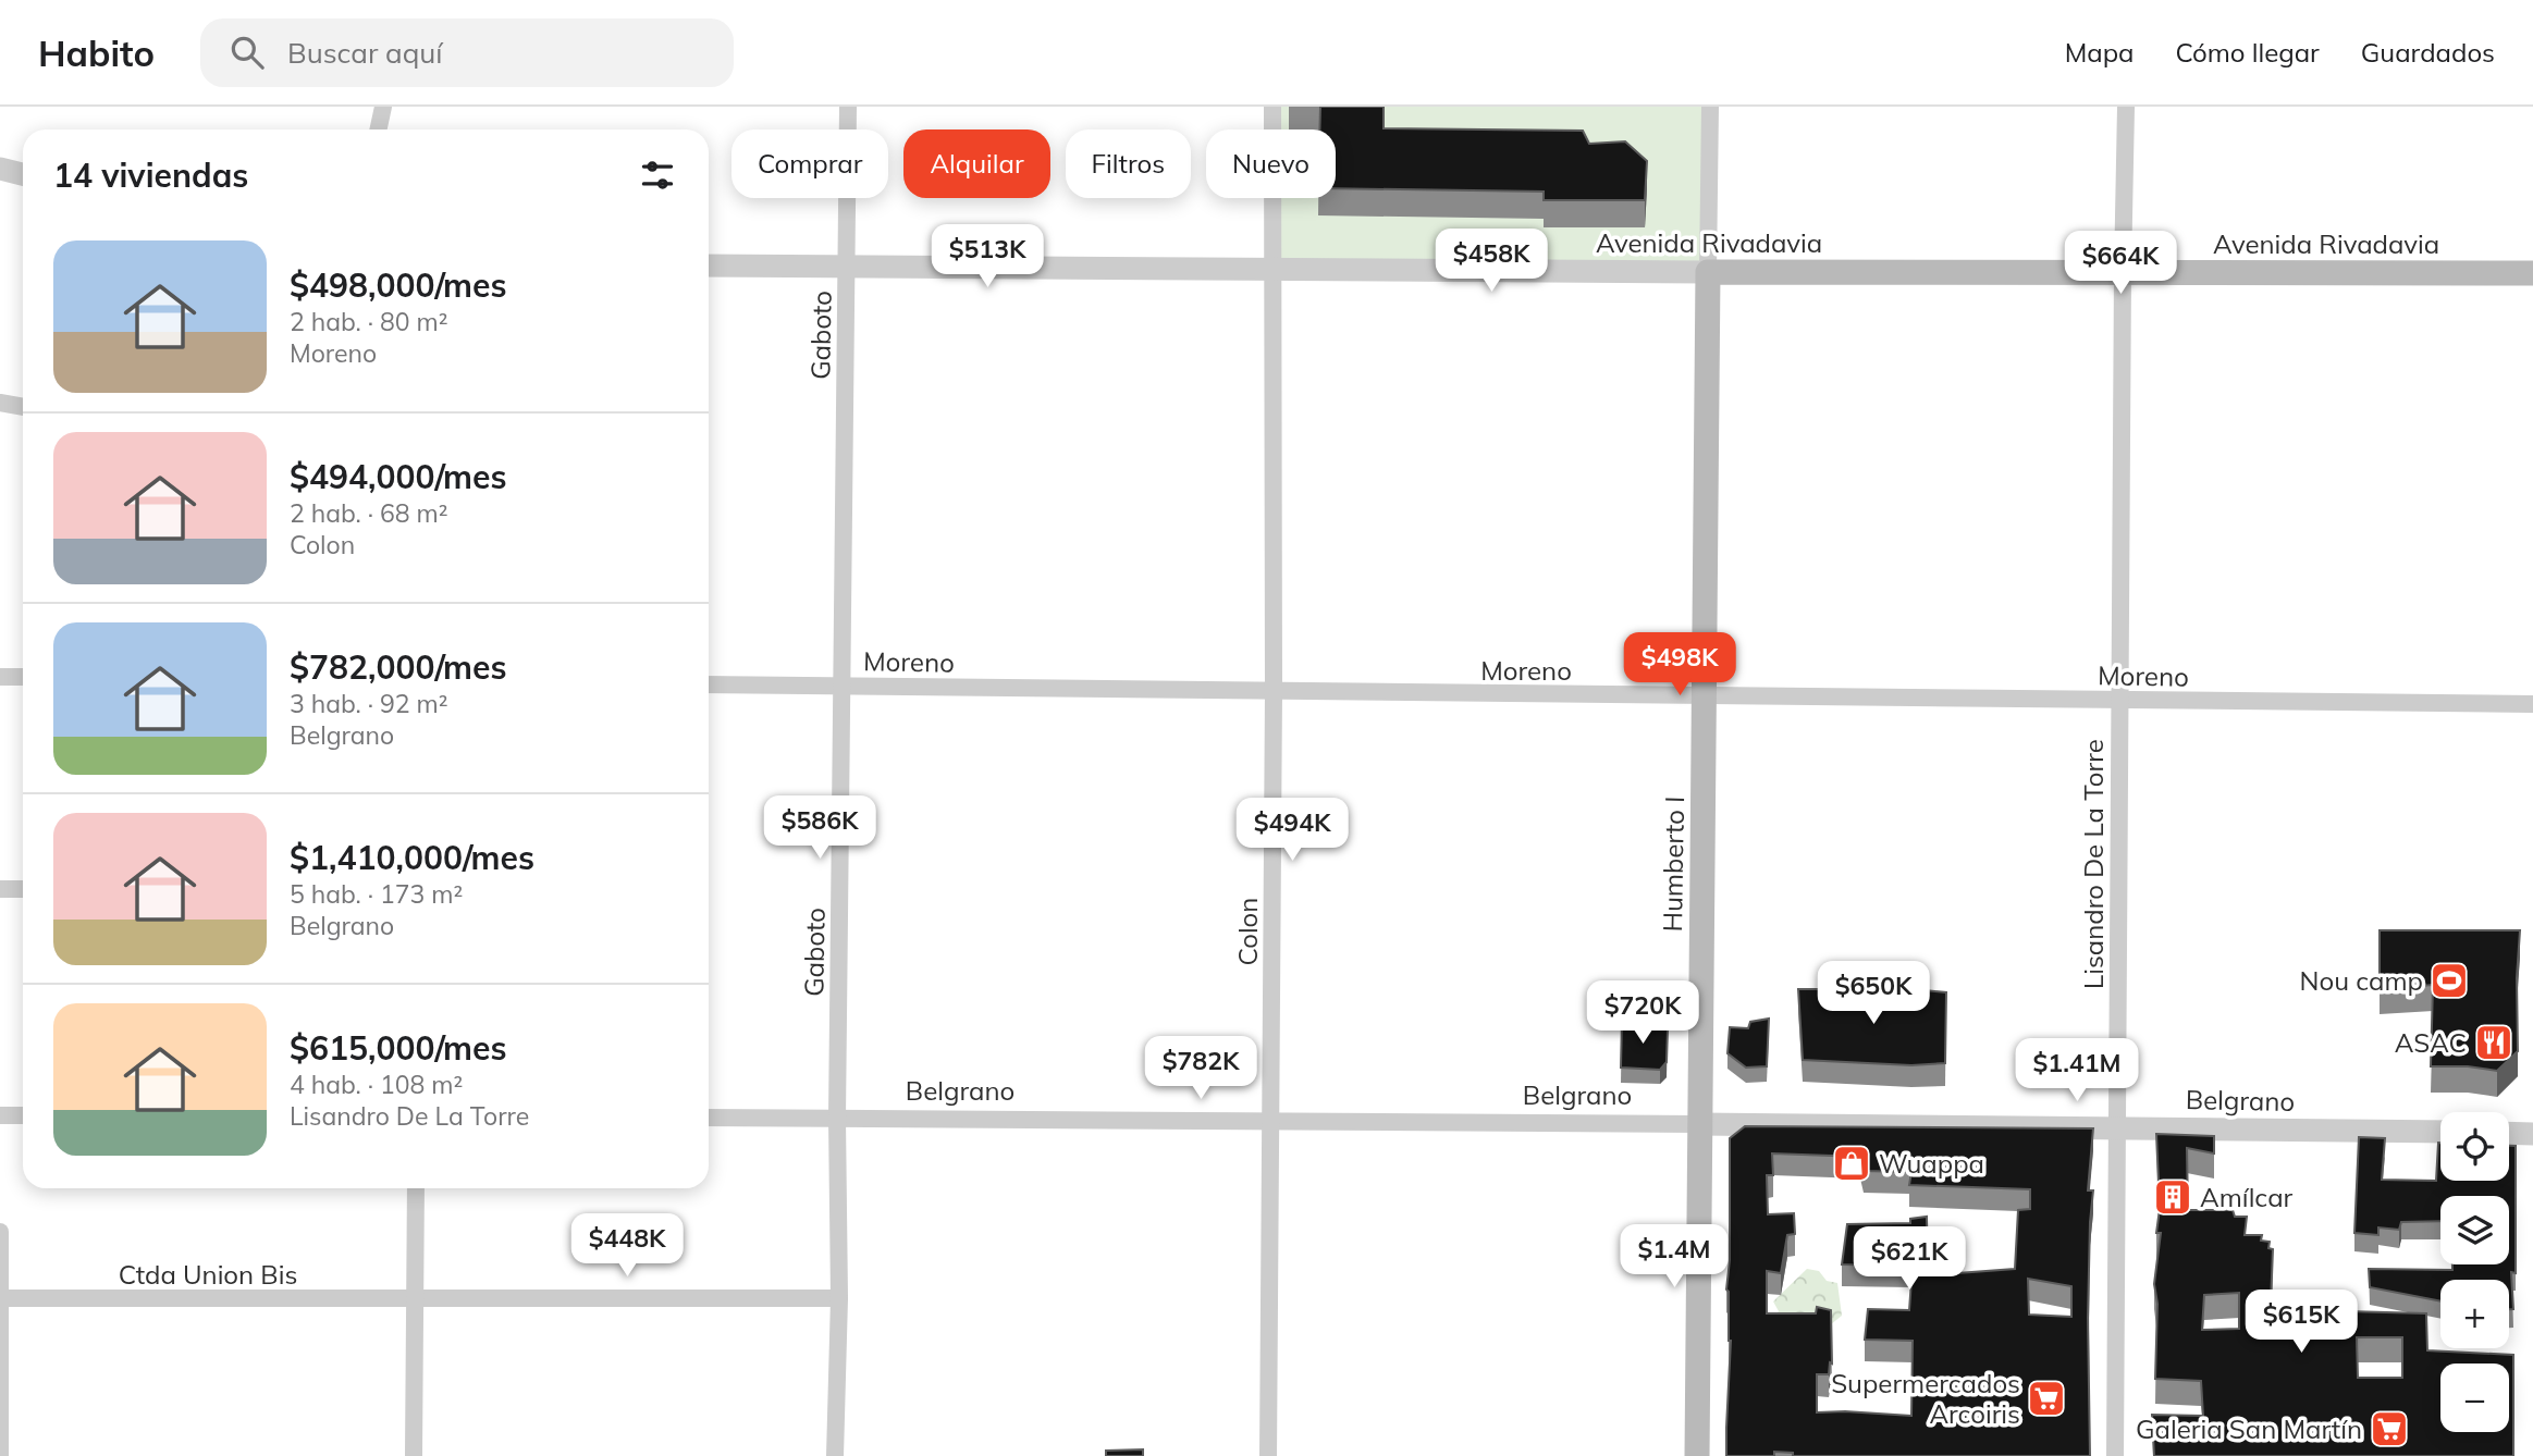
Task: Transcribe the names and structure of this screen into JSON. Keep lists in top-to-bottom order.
{
  "streets": {
    "main road": ["Avenida Rivadavia", "Humberto I"],
    "street": [
      "Gaboto",
      "Moreno",
      "Lisandro De La Torre",
      "Colon",
      "Belgrano",
      "Ctda Union Bis"
    ]
  },
  "crossings": [
    ["Avenida Rivadavia", "Gaboto"],
    ["Avenida Rivadavia", "Humberto I"],
    ["Avenida Rivadavia", "Lisandro De La Torre"],
    ["Avenida Rivadavia", "Colon"],
    ["Gaboto", "Moreno"],
    ["Gaboto", "Belgrano"],
    ["Gaboto", "Ctda Union Bis"],
    ["Moreno", "Humberto I"],
    ["Moreno", "Lisandro De La Torre"],
    ["Moreno", "Colon"],
    ["Humberto I", "Belgrano"],
    ["Lisandro De La Torre", "Belgrano"],
    ["Colon", "Belgrano"]
  ],
  "places": {
    "sports": ["Nou camp"],
    "restaurant": ["ASAC"],
    "shop": ["Wuappa"],
    "building": ["Amílcar"],
    "supermarket": ["Supermercados Arcoiris", "Galeria San Martín"]
  },
  "page": {
    "header": "Habito",
    "search": "Buscar aquí",
    "nav": ["Mapa", "Cómo llegar", "Guardados"],
    "chip": [
      "Comprar",
      "Alquilar",
      "Filtros",
      "Nuevo"
    ],
    "heading": "14 viviendas",
    "list": [
      {
        "name": "$498,000/mes",
        "note": "2 hab. · 80 m² · Moreno"
      },
      {
        "name": "$494,000/mes",
        "note": "2 hab. · 68 m² · Colon"
      },
      {
        "name": "$782,000/mes",
        "note": "3 hab. · 92 m² · Belgrano"
      },
      {
        "name": "$1,410,000/mes",
        "note": "5 hab. · 173 m² · Belgrano"
      },
      {
        "name": "$615,000/mes",
        "note": "4 hab. · 108 m² · Lisandro De La Torre"
      }
    ],
    "price": [
      "$513K",
      "$458K",
      "$664K",
      "$498K",
      "$586K",
      "$494K",
      "$650K",
      "$720K",
      "$782K",
      "$1.41M",
      "$448K",
      "$1.4M",
      "$621K",
      "$615K"
    ],
    "map_buttons": ["+", "−"]
  }
}
